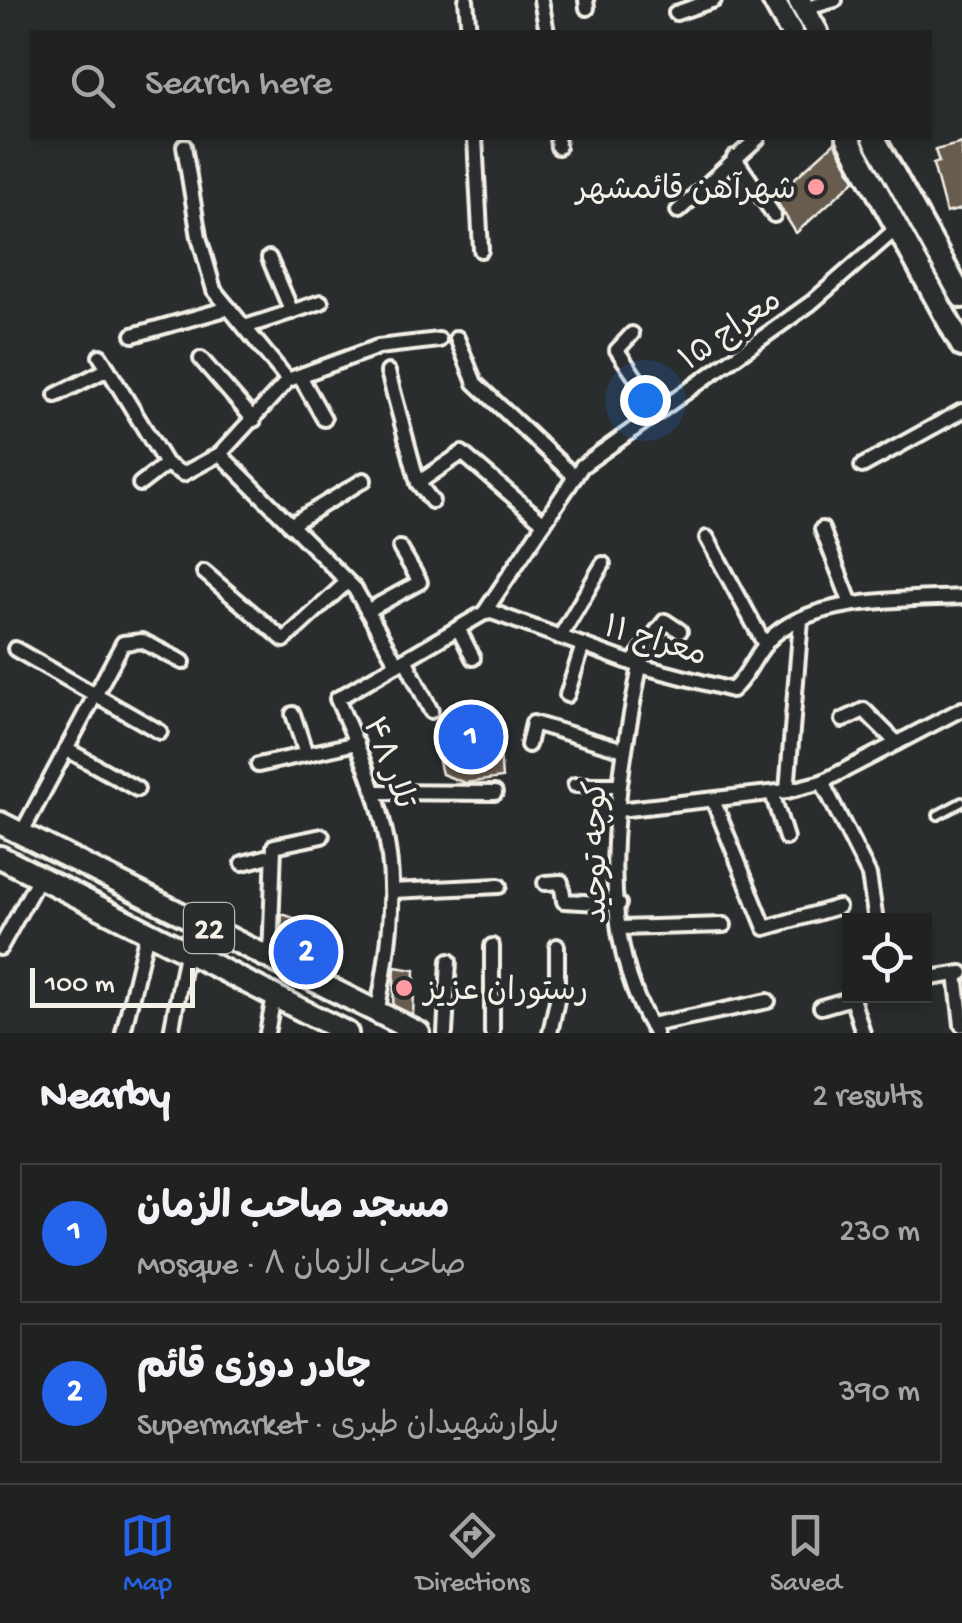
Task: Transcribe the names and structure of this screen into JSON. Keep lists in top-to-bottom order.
{
  "streets": {
    "highway": ["22"],
    "street": [
      "معراج ۱۵",
      "معراج ۱۱",
      "تلار ۴۸",
      "کوچه توحید"
    ]
  },
  "crossings": [
    ["معراج ۱۵", "معراج ۱۱"],
    ["معراج ۱۵", "تلار ۴۸"],
    ["معراج ۱۱", "تلار ۴۸"],
    ["معراج ۱۱", "کوچه توحید"],
    ["تلار ۴۸", "22"]
  ],
  "places": ["شهرآهن قائمشهر", "رستوران عزیز"],
  "scale_bar": "100 m",
  "page": {
    "search": "Search here",
    "pins": ["1", "2"],
    "scale": "100 m",
    "heading": ["Nearby", "2 results"],
    "list": [
      {
        "mark": "1",
        "name": "مسجد صاحب الزمان",
        "note": "Mosque · صاحب الزمان ۸",
        "value": "230 m"
      },
      {
        "mark": "2",
        "name": "چادر دوزی قائم",
        "note": "Supermarket · بلوارشهیدان طبری",
        "value": "390 m"
      }
    ],
    "nav": ["Map", "Directions", "Saved"]
  }
}
